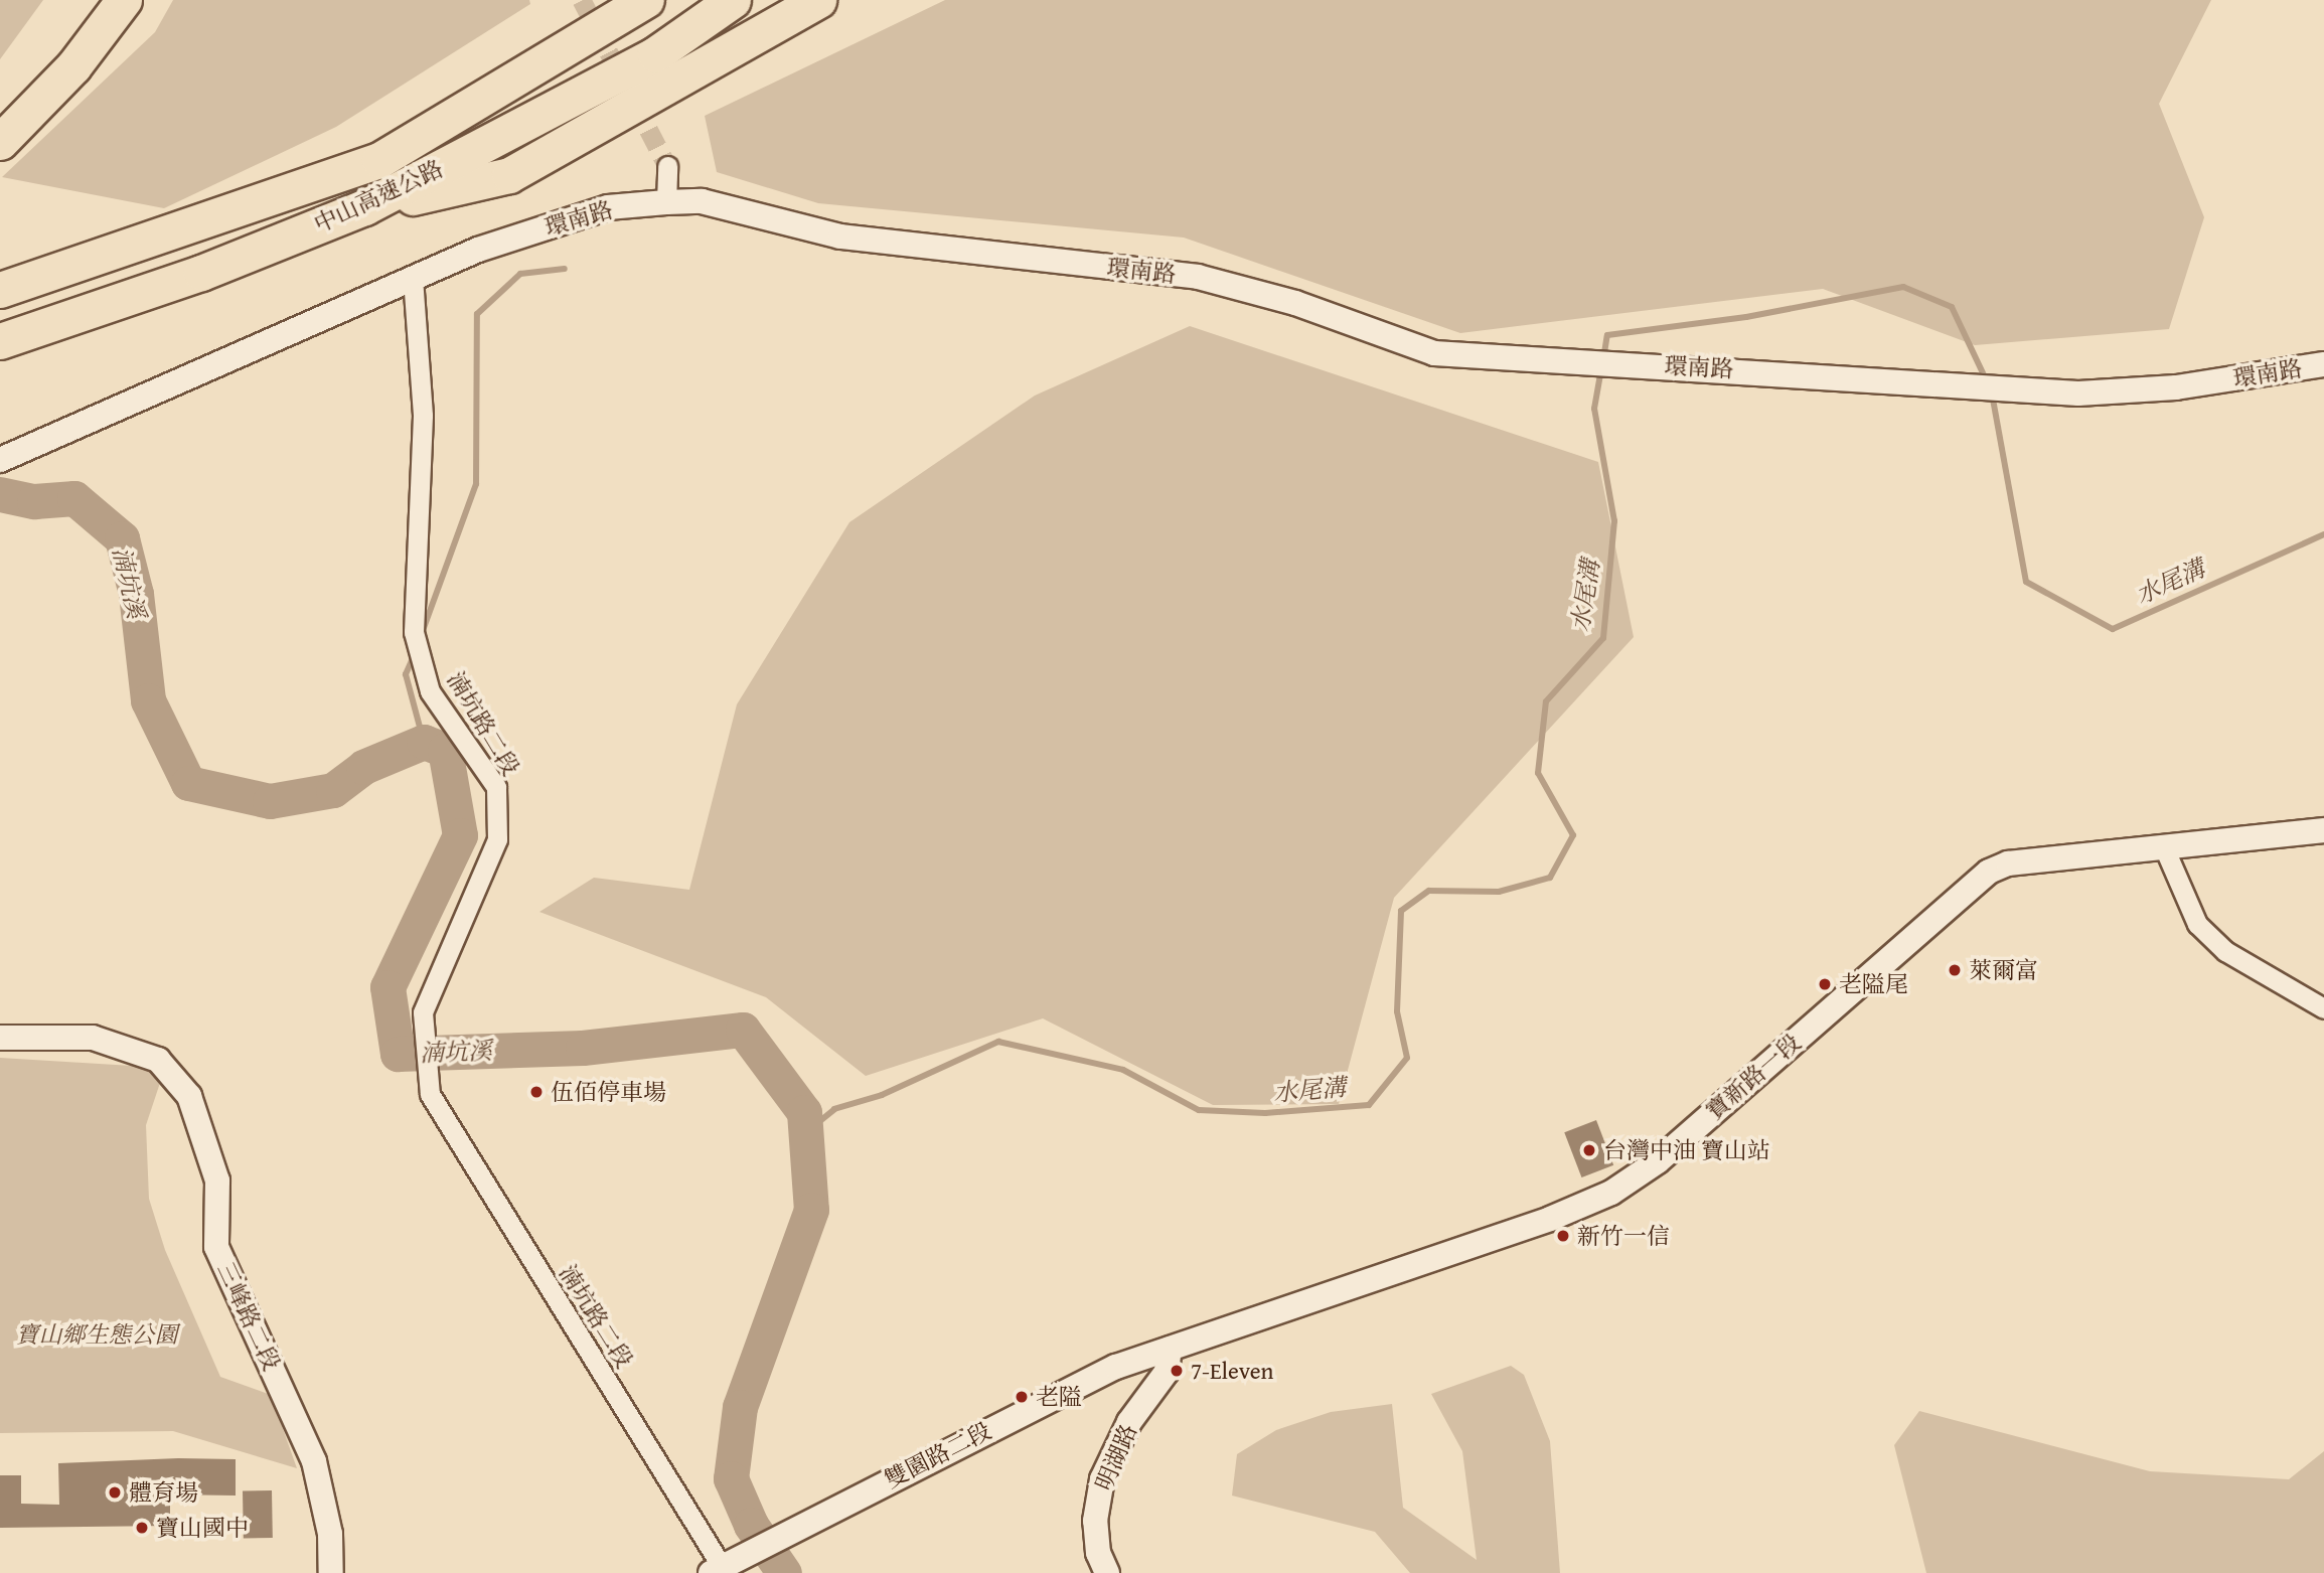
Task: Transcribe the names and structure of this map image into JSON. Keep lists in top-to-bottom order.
{
  "streets": {
    "highway": ["中山高速公路"],
    "street": [
      "環南路",
      "湳坑路二段",
      "寶新路一段",
      "三峰路二段",
      "雙園路二段",
      "明湖路"
    ]
  },
  "crossings": [
    ["環南路", "湳坑路二段"],
    ["湳坑路二段", "雙園路二段"],
    ["寶新路一段", "雙園路二段"],
    ["寶新路一段", "明湖路"],
    ["雙園路二段", "明湖路"]
  ],
  "water": ["水尾溝", "湳坑溪"],
  "parks": ["寶山鄉生態公園"],
  "places": [
    "萊爾富",
    "老隘尾",
    "伍佰停車場",
    "台灣中油 寶山站",
    "新竹一信",
    "7-Eleven",
    "老隘",
    "體育場",
    "寶山國中"
  ]
}
